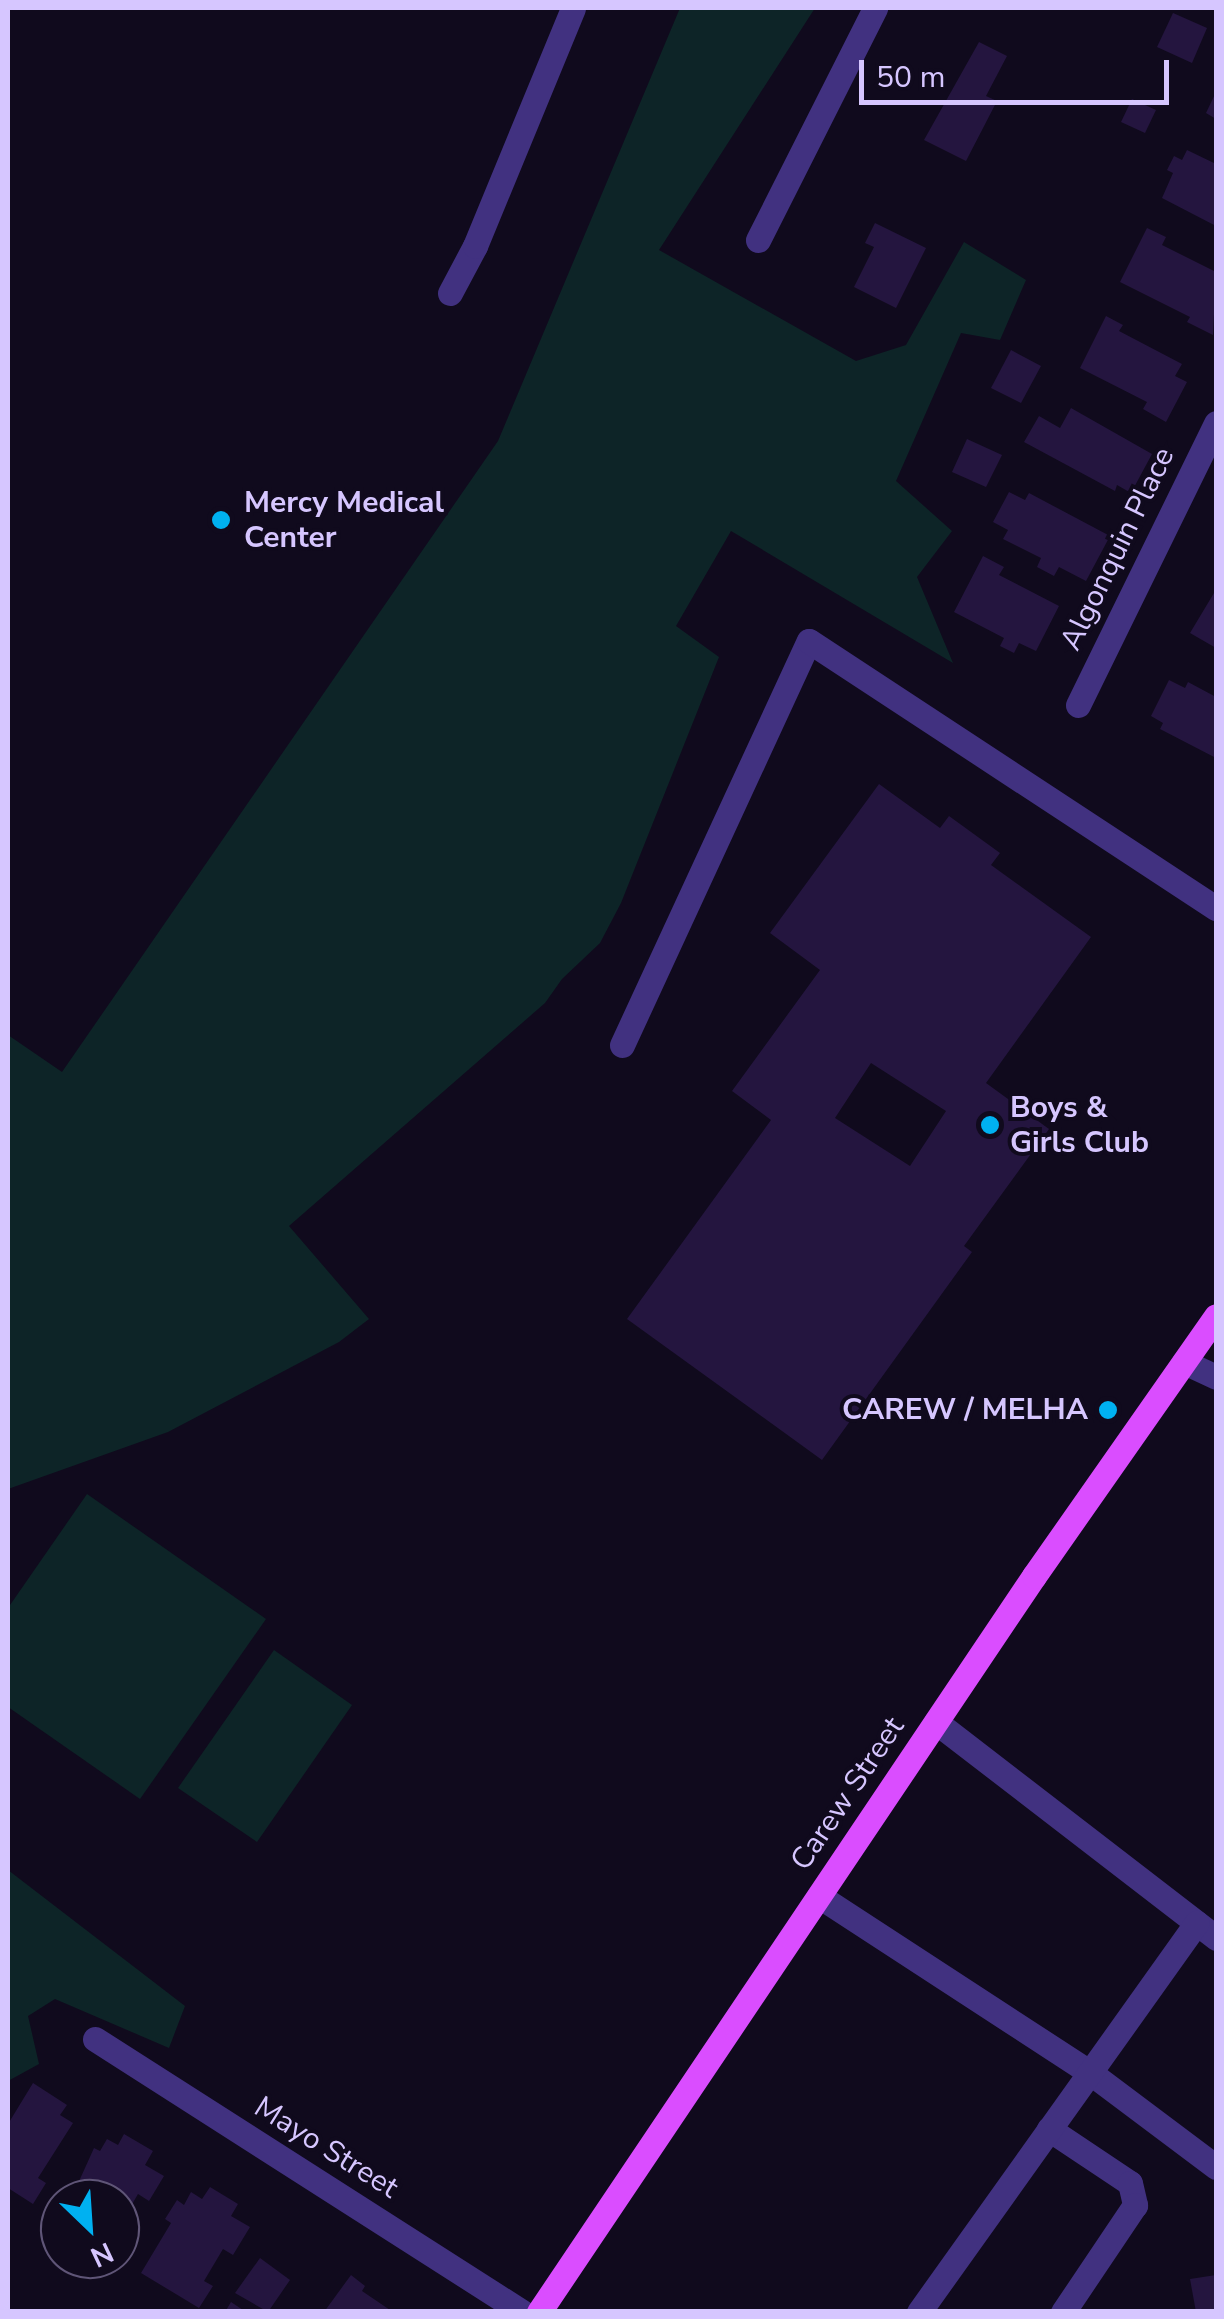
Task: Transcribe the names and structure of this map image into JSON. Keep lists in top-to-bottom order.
{
  "streets": {
    "main road": ["Carew Street"],
    "street": ["Algonquin Place", "Mayo Street"]
  },
  "places": ["Mercy Medical Center", "Boys & Girls Club", "CAREW / MELHA"],
  "scale_bar": "50 m",
  "north": "bottom right"
}
